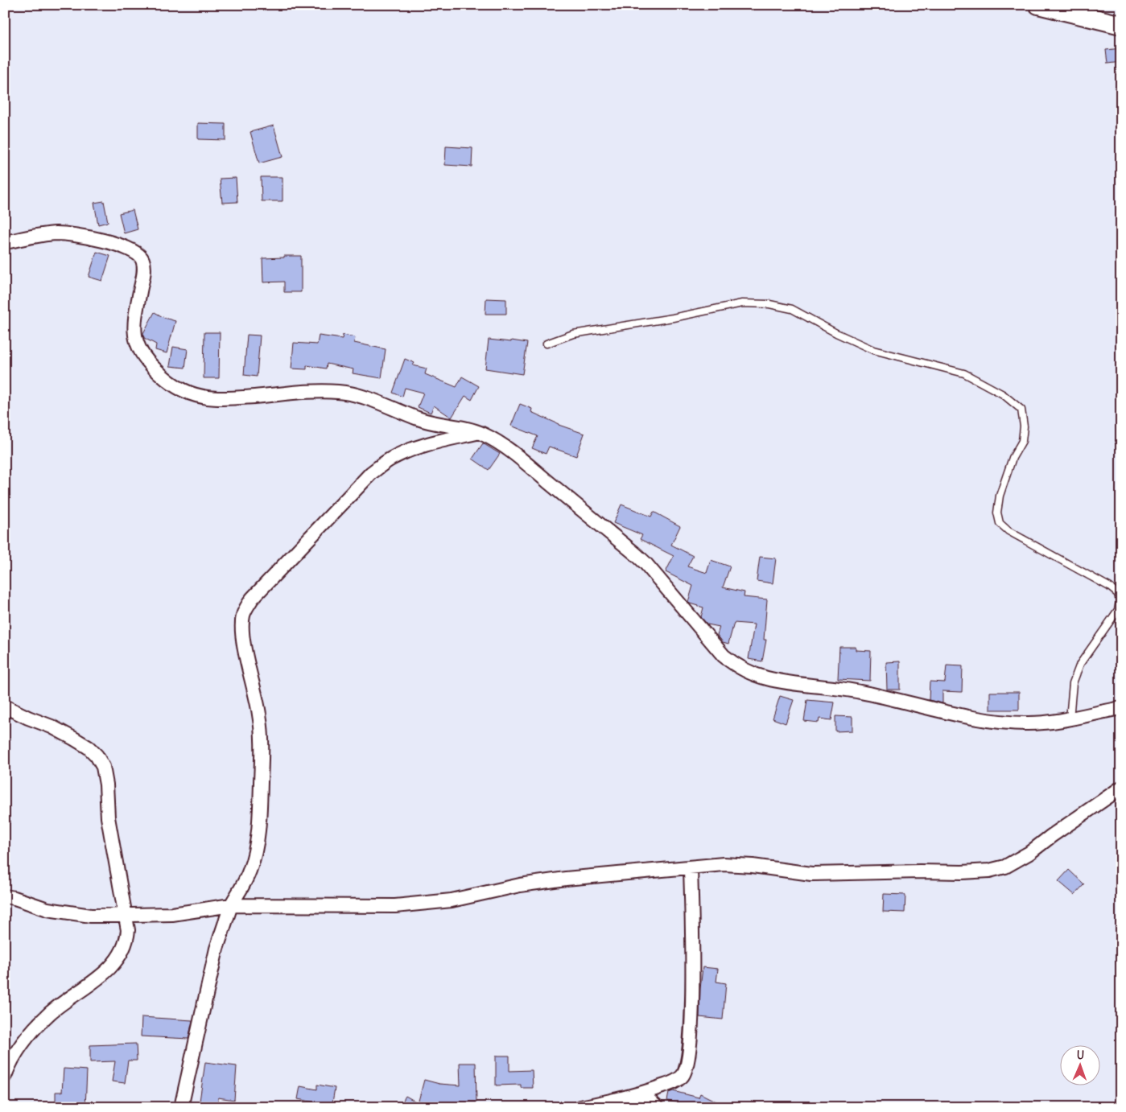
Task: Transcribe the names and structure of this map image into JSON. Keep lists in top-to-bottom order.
{
  "north": "top"
}
